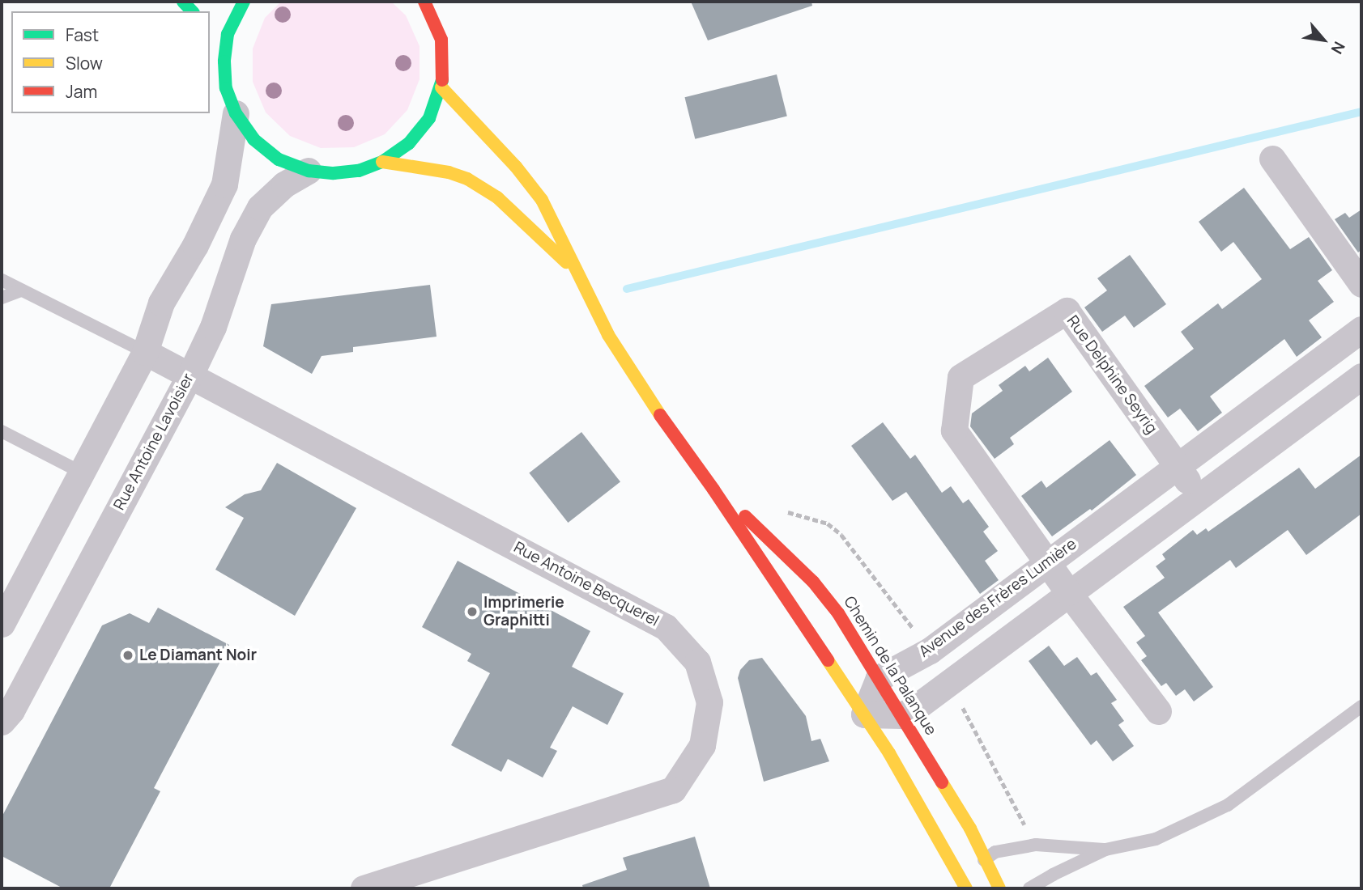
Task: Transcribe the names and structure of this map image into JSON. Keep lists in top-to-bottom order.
{
  "streets": {
    "street": [
      "Rue Delphine Seyrig",
      "Rue Antoine Lavoisier",
      "Rue Antoine Becquerel",
      "Avenue des Frères Lumière",
      "Chemin de la Palanque"
    ]
  },
  "crossings": [
    ["Rue Delphine Seyrig", "Avenue des Frères Lumière"],
    ["Rue Antoine Lavoisier", "Rue Antoine Becquerel"],
    ["Avenue des Frères Lumière", "Chemin de la Palanque"]
  ],
  "places": ["Imprimerie Graphitti", "Le Diamant Noir"],
  "legend": ["Fast", "Slow", "Jam"],
  "north": "bottom right"
}
